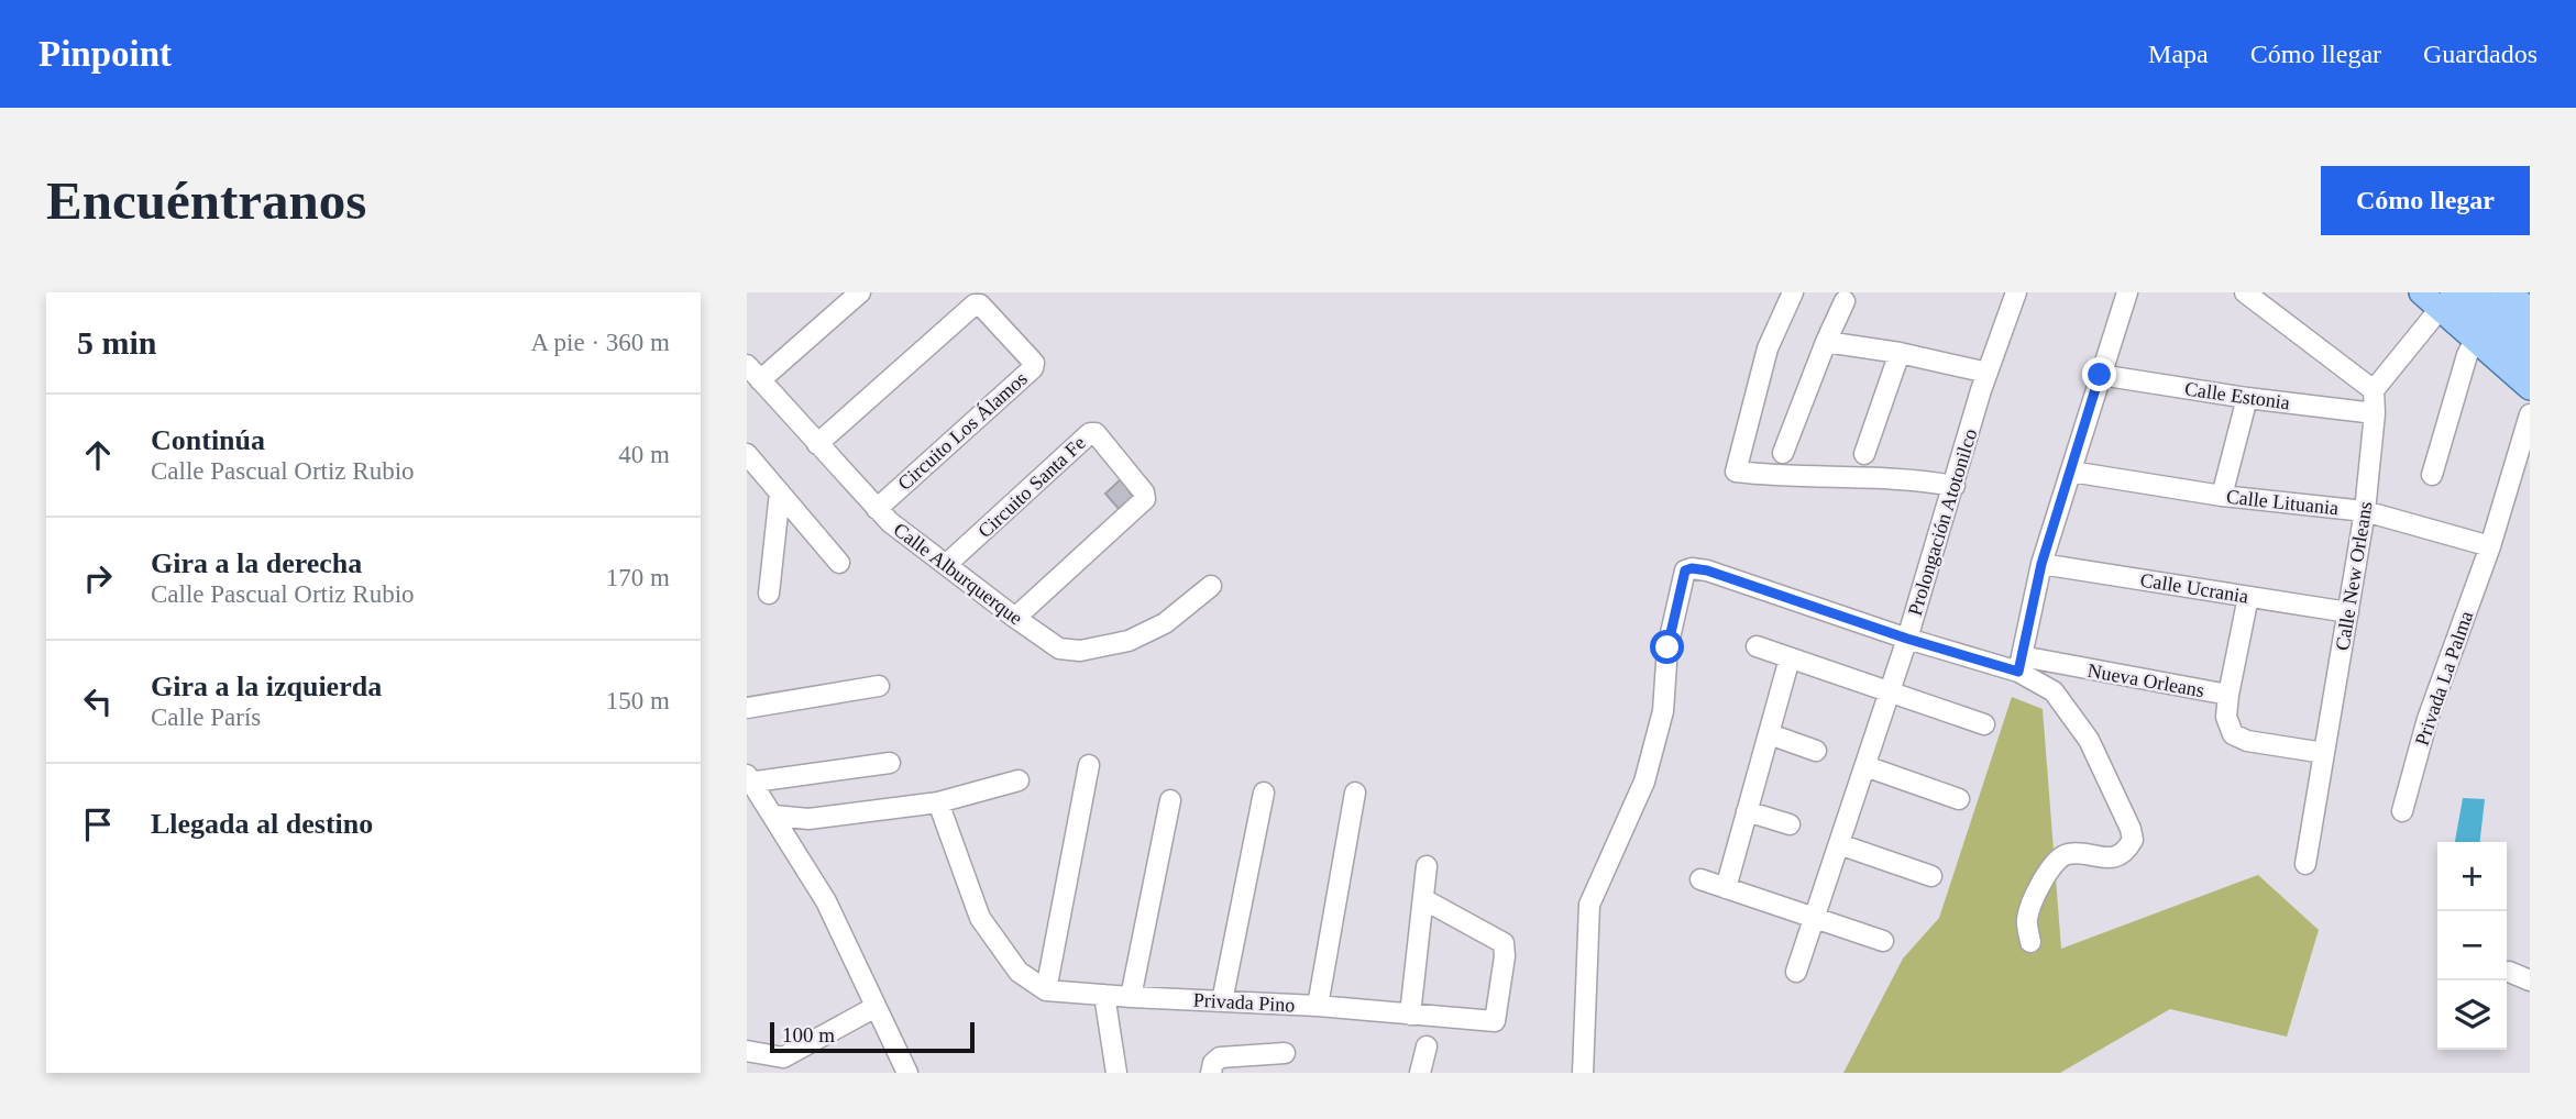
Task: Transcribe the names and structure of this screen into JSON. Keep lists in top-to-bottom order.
{
  "streets": {
    "street": [
      "Calle Estonia",
      "Circuito Los Álamos",
      "Circuito Santa Fe",
      "Calle Lituania",
      "Prolongación Atotonilco",
      "Calle Alburquerque",
      "Calle New Orleans",
      "Calle Ucrania",
      "Privada La Palma",
      "Nueva Orleans",
      "Privada Pino"
    ]
  },
  "crossings": [
    ["Calle Estonia", "Calle New Orleans"],
    ["Circuito Los Álamos", "Calle Alburquerque"],
    ["Circuito Santa Fe", "Calle Alburquerque"],
    ["Calle Lituania", "Calle New Orleans"],
    ["Calle Lituania", "Privada La Palma"],
    ["Calle New Orleans", "Calle Ucrania"],
    ["Calle New Orleans", "Nueva Orleans"]
  ],
  "scale_bar": "100 m",
  "page": {
    "header": "Pinpoint",
    "nav": ["Mapa", "Cómo llegar", "Guardados"],
    "buttons": "Cómo llegar",
    "title": "Encuéntranos",
    "heading": ["5 min", "A pie · 360 m"],
    "list": [
      ["Continúa", "Calle Pascual Ortiz Rubio", "40 m"],
      ["Gira a la derecha", "Calle Pascual Ortiz Rubio", "170 m"],
      ["Gira a la izquierda", "Calle París", "150 m"],
      "Llegada al destino"
    ],
    "map_buttons": ["+", "−"],
    "scale": "100 m"
  }
}
